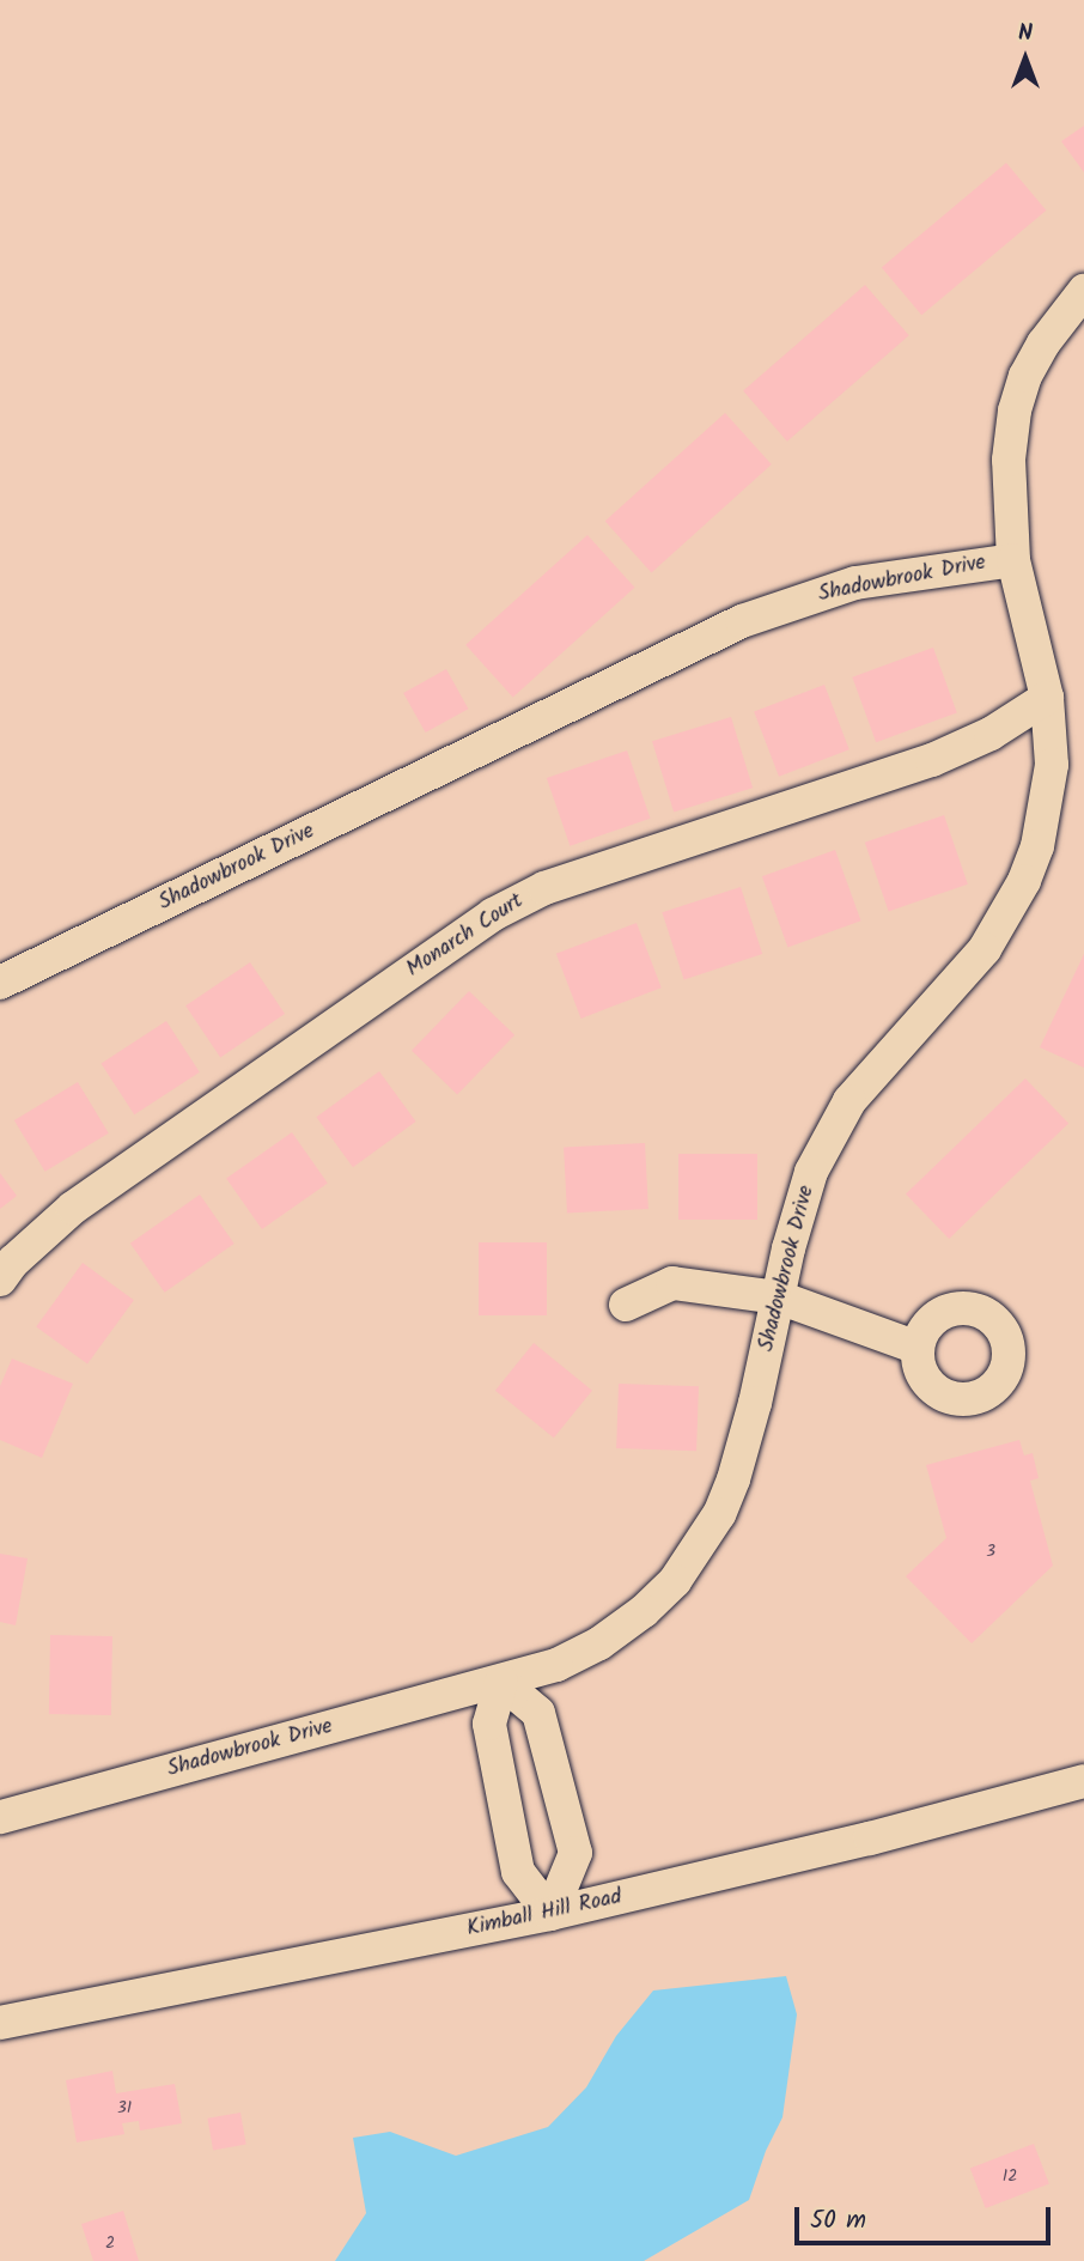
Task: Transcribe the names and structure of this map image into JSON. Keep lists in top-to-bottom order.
{
  "streets": {
    "street": ["Shadowbrook Drive", "Monarch Court", "Kimball Hill Road"]
  },
  "crossings": [
    ["Shadowbrook Drive", "Monarch Court"]
  ],
  "house_numbers": [
    "3",
    "31",
    "12",
    "2"
  ],
  "scale_bar": "50 m",
  "north": "top"
}
